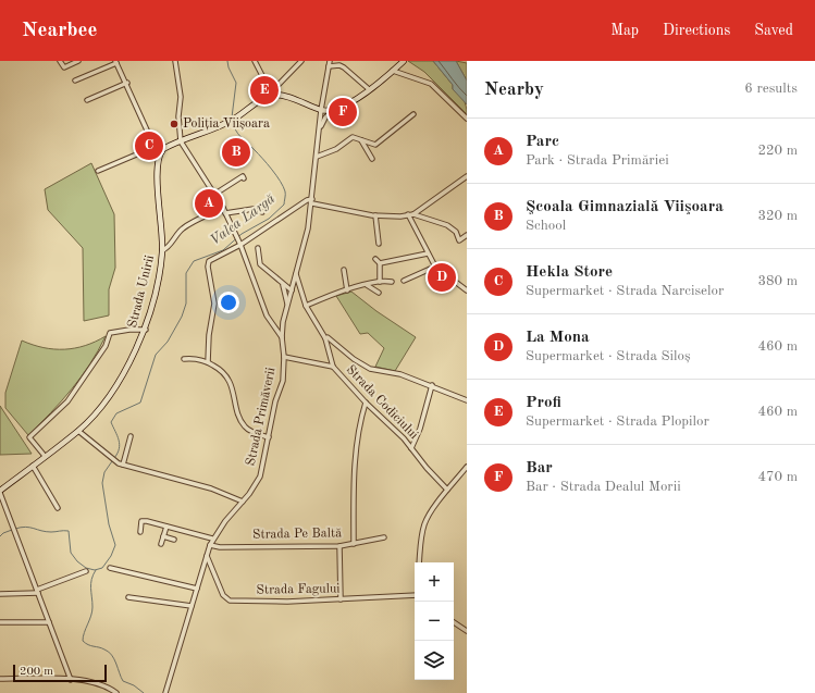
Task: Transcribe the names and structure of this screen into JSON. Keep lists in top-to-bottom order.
{
  "streets": {
    "main road": ["Strada Unirii"],
    "street": [
      "Strada Codiciului",
      "Strada Primăverii",
      "Strada Pe Baltă",
      "Strada Fagului"
    ]
  },
  "crossings": [
    ["Strada Codiciului", "Strada Primăverii"],
    ["Strada Primăverii", "Strada Pe Baltă"],
    ["Strada Primăverii", "Strada Fagului"]
  ],
  "water": ["Valea Largă"],
  "places": ["Poliția Viișoara"],
  "scale_bar": "200 m",
  "page": {
    "header": "Nearbee",
    "nav": ["Map", "Directions", "Saved"],
    "heading": ["Nearby", "6 results"],
    "pins": [
      "E",
      "F",
      "C",
      "B",
      "A",
      "D"
    ],
    "list": [
      {
        "mark": "A",
        "name": "Parc",
        "note": "Park · Strada Primăriei",
        "value": "220 m"
      },
      {
        "mark": "B",
        "name": "Şcoala Gimnazială Viişoara",
        "note": "School",
        "value": "320 m"
      },
      {
        "mark": "C",
        "name": "Hekla Store",
        "note": "Supermarket · Strada Narciselor",
        "value": "380 m"
      },
      {
        "mark": "D",
        "name": "La Mona",
        "note": "Supermarket · Strada Siloș",
        "value": "460 m"
      },
      {
        "mark": "E",
        "name": "Profi",
        "note": "Supermarket · Strada Plopilor",
        "value": "460 m"
      },
      {
        "mark": "F",
        "name": "Bar",
        "note": "Bar · Strada Dealul Morii",
        "value": "470 m"
      }
    ],
    "map_buttons": ["+", "−"],
    "scale": "200 m"
  }
}
